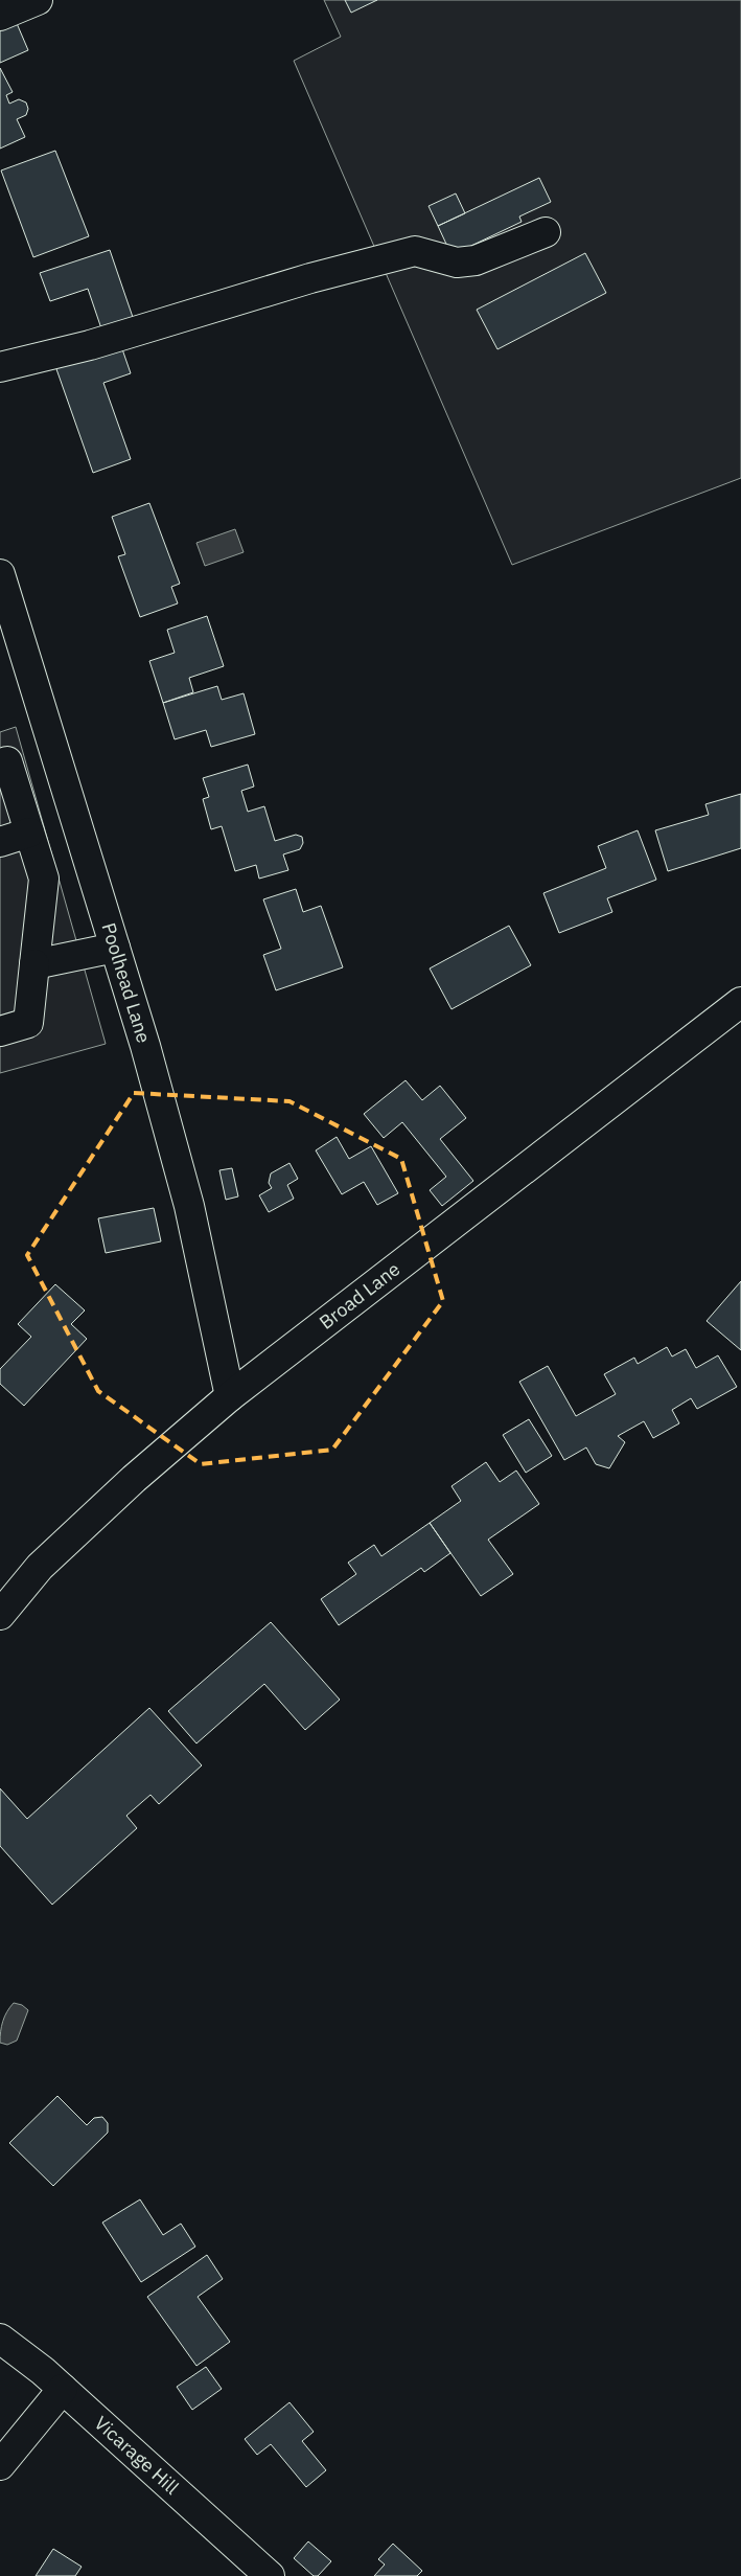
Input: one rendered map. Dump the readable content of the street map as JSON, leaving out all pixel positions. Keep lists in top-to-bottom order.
{
  "streets": {
    "street": ["Poolhead Lane", "Broad Lane", "Vicarage Hill"]
  },
  "crossings": [
    ["Poolhead Lane", "Broad Lane"]
  ]
}
